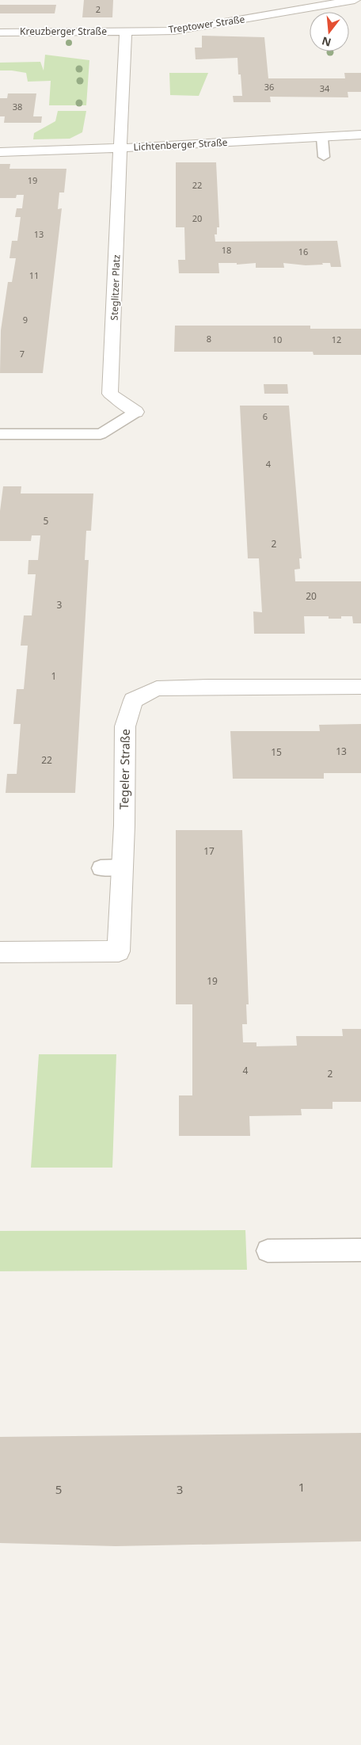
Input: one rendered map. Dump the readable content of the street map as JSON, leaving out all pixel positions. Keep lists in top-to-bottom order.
{
  "streets": {
    "street": [
      "Treptower Straße",
      "Kreuzberger Straße",
      "Lichtenberger Straße",
      "Steglitzer Platz",
      "Tegeler Straße"
    ]
  },
  "crossings": [
    ["Treptower Straße", "Kreuzberger Straße"],
    ["Lichtenberger Straße", "Steglitzer Platz"]
  ],
  "house_numbers": [
    "2",
    "36",
    "34",
    "38",
    "19",
    "22",
    "20",
    "13",
    "18",
    "16",
    "11",
    "9",
    "8",
    "10",
    "12",
    "7",
    "6",
    "4",
    "5",
    "2",
    "20",
    "3",
    "1",
    "13",
    "15",
    "22",
    "17",
    "19",
    "4",
    "2",
    "1",
    "5",
    "3"
  ],
  "north": "bottom"
}
